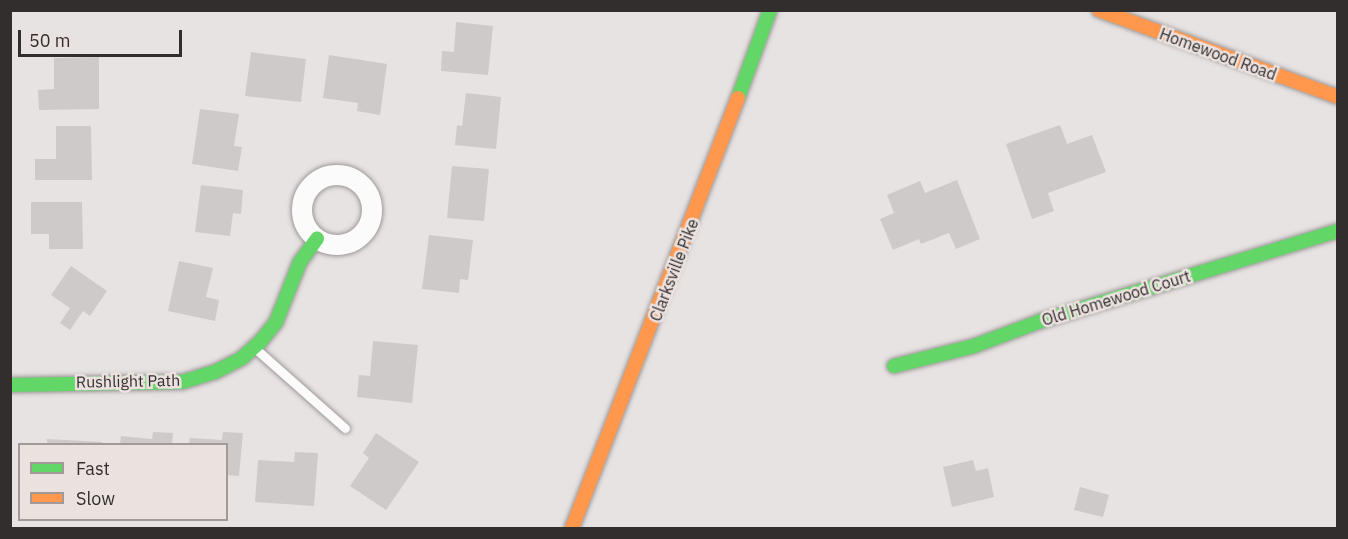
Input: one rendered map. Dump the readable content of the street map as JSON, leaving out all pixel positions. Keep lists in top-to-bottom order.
{
  "streets": {
    "street": [
      "Homewood Road",
      "Clarksville Pike",
      "Old Homewood Court",
      "Rushlight Path"
    ]
  },
  "legend": ["Fast", "Slow"],
  "scale_bar": "50 m"
}
